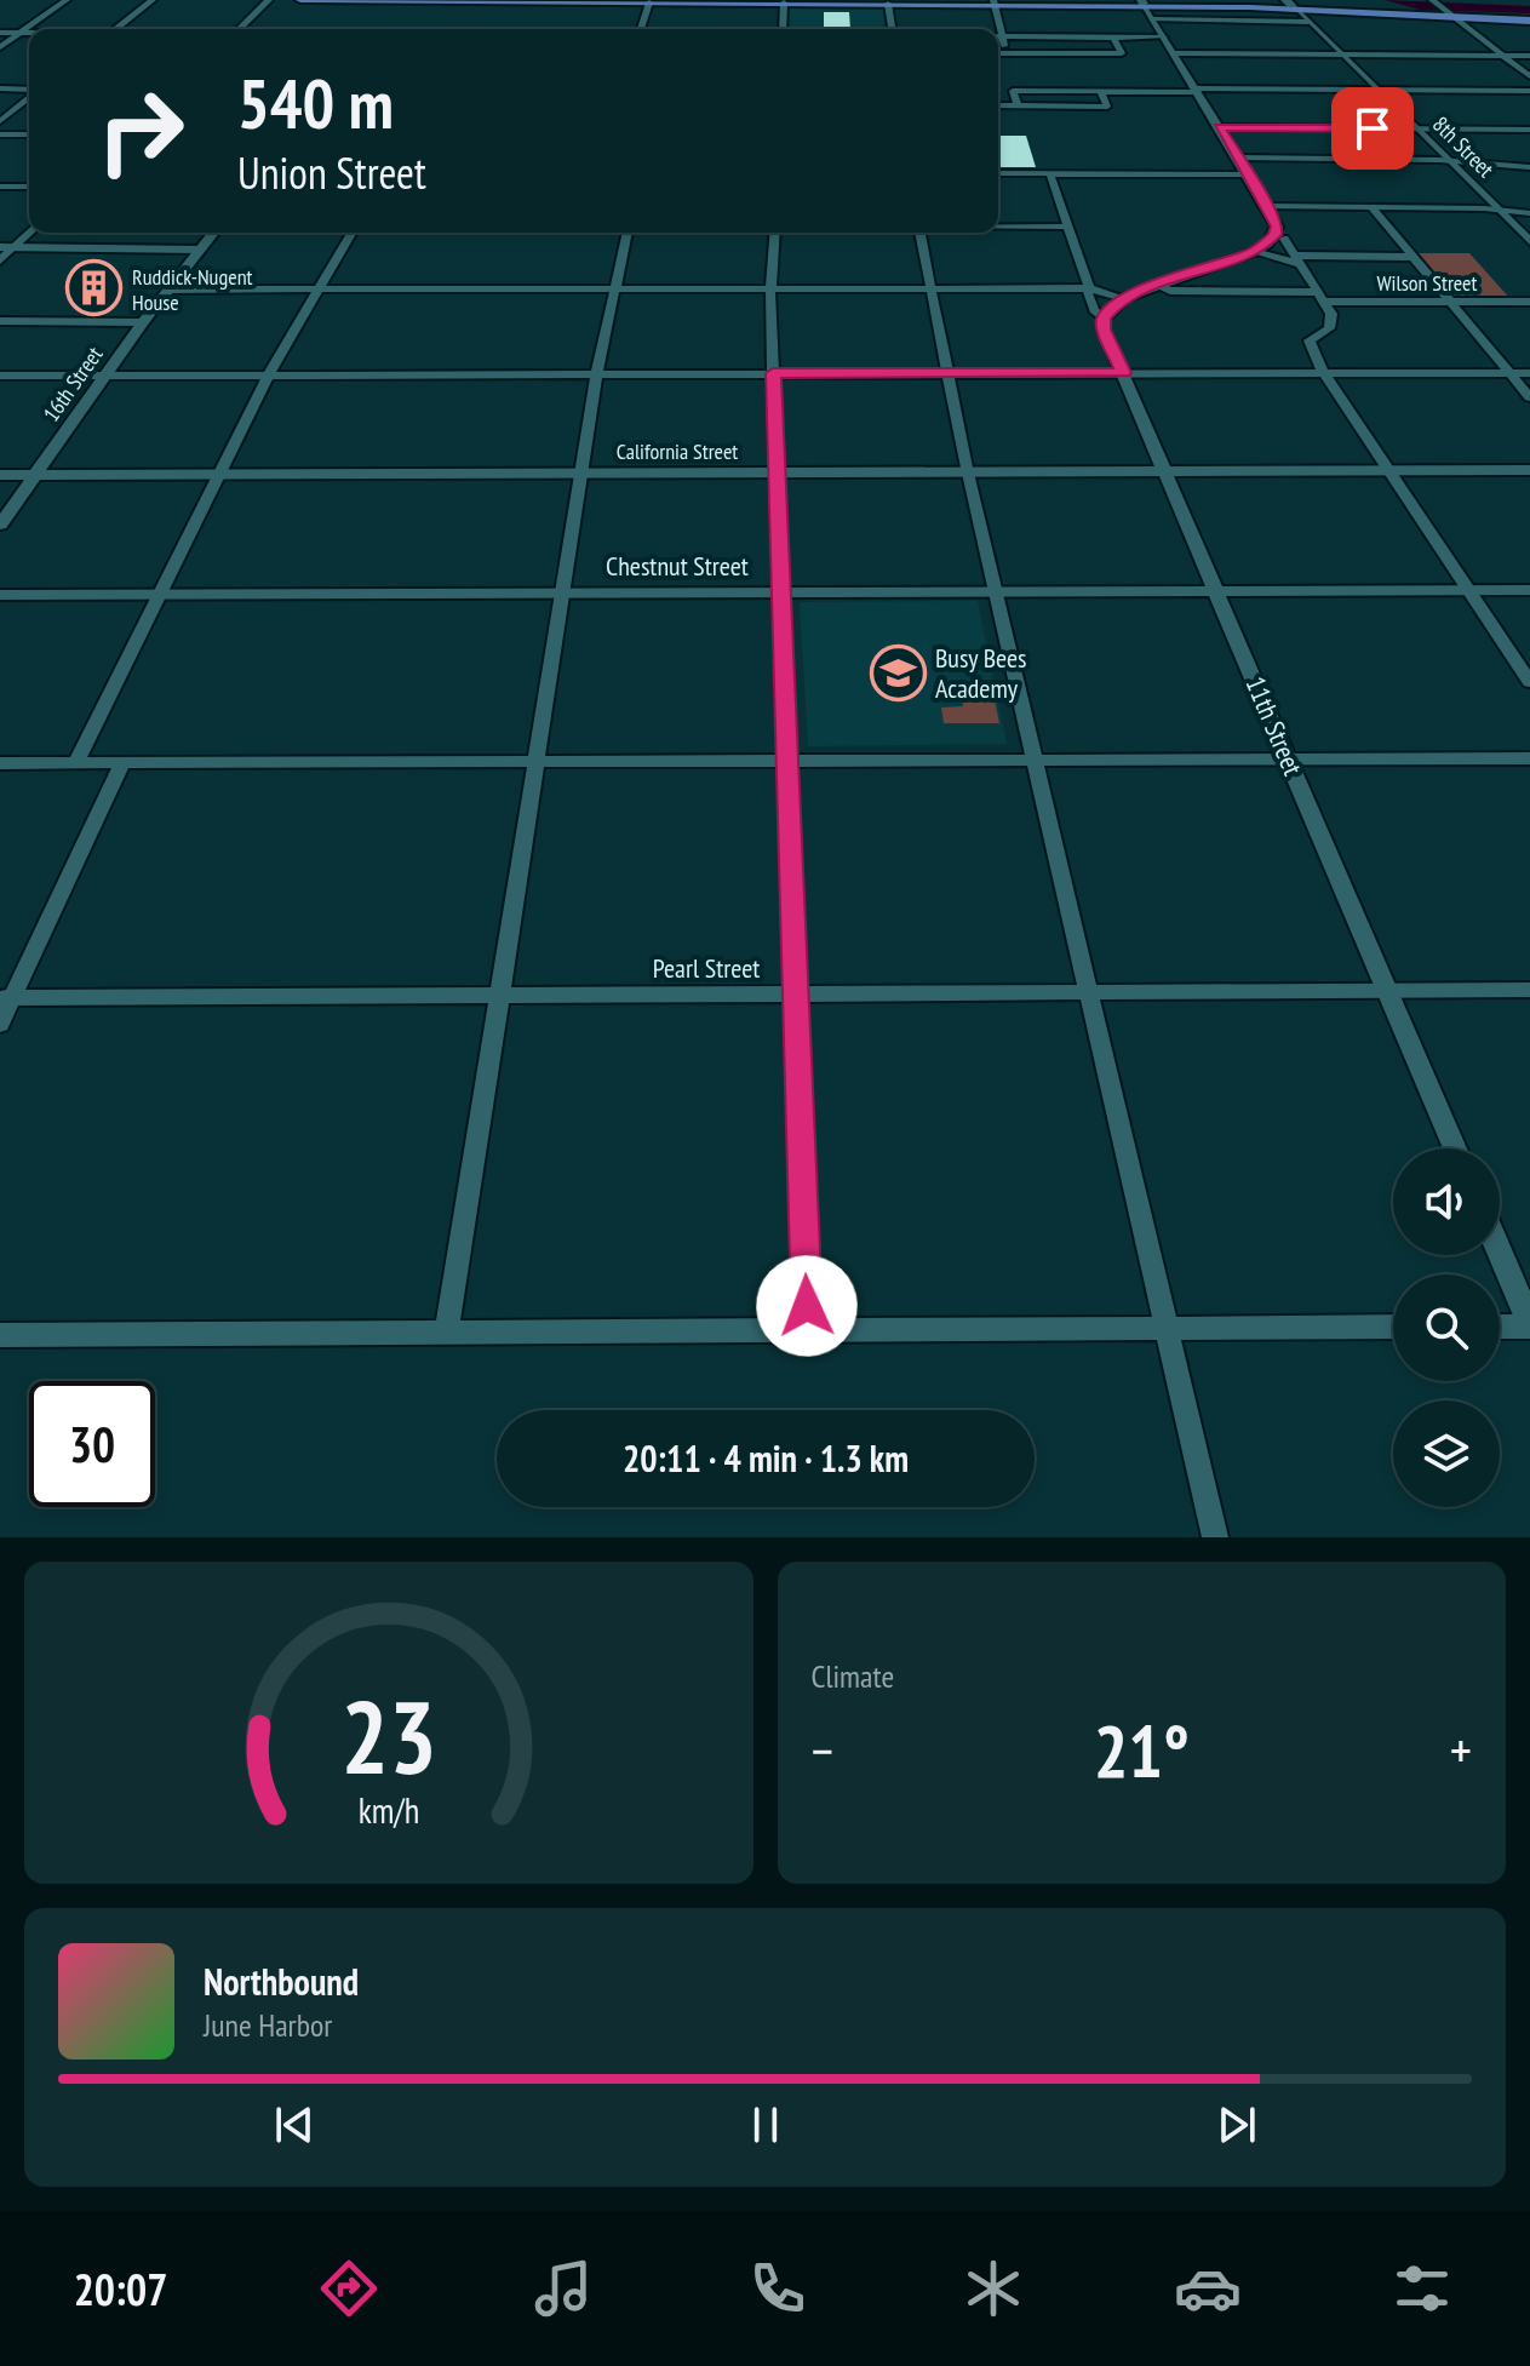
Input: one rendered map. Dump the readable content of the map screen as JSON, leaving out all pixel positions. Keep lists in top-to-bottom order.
{
  "streets": {
    "street": [
      "8th Street",
      "Wilson Street",
      "16th Street",
      "California Street",
      "Chestnut Street",
      "11th Street",
      "Pearl Street"
    ]
  },
  "crossings": [
    ["16th Street", "California Street"],
    ["California Street", "11th Street"],
    ["Chestnut Street", "11th Street"],
    ["11th Street", "Pearl Street"]
  ],
  "places": {
    "building": ["Ruddick-Nugent House"],
    "school or university": ["Busy Bees Academy"]
  },
  "page": {
    "turn": ["540 m", "Union Street"],
    "limit": "30",
    "trip": "20:11 · 4 min · 1.3 km",
    "tile": "Climate",
    "heat": ["−", "21°", "+"],
    "song": ["Northbound", "June Harbor"],
    "tabs": "20:07",
    "gauge": ["23", "km/h"]
  }
}
